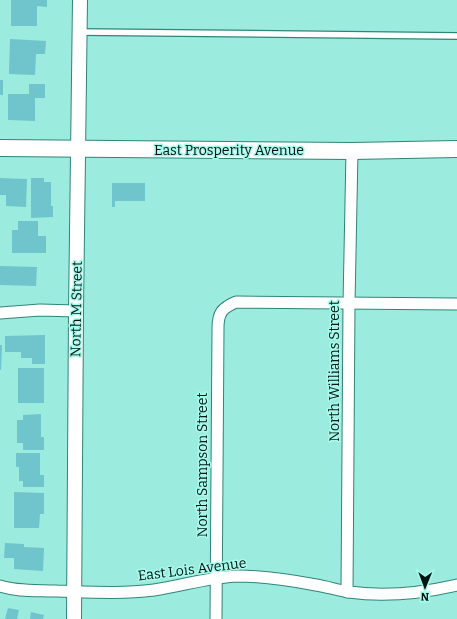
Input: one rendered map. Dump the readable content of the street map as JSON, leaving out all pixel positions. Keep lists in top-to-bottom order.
{
  "streets": {
    "main road": ["East Prosperity Avenue"],
    "street": [
      "North M Street",
      "North Williams Street",
      "North Sampson Street",
      "East Lois Avenue"
    ]
  },
  "crossings": [
    ["East Prosperity Avenue", "North M Street"],
    ["East Prosperity Avenue", "North Williams Street"],
    ["North M Street", "East Lois Avenue"],
    ["North Williams Street", "North Sampson Street"],
    ["North Williams Street", "East Lois Avenue"],
    ["North Sampson Street", "East Lois Avenue"]
  ],
  "north": "bottom"
}
